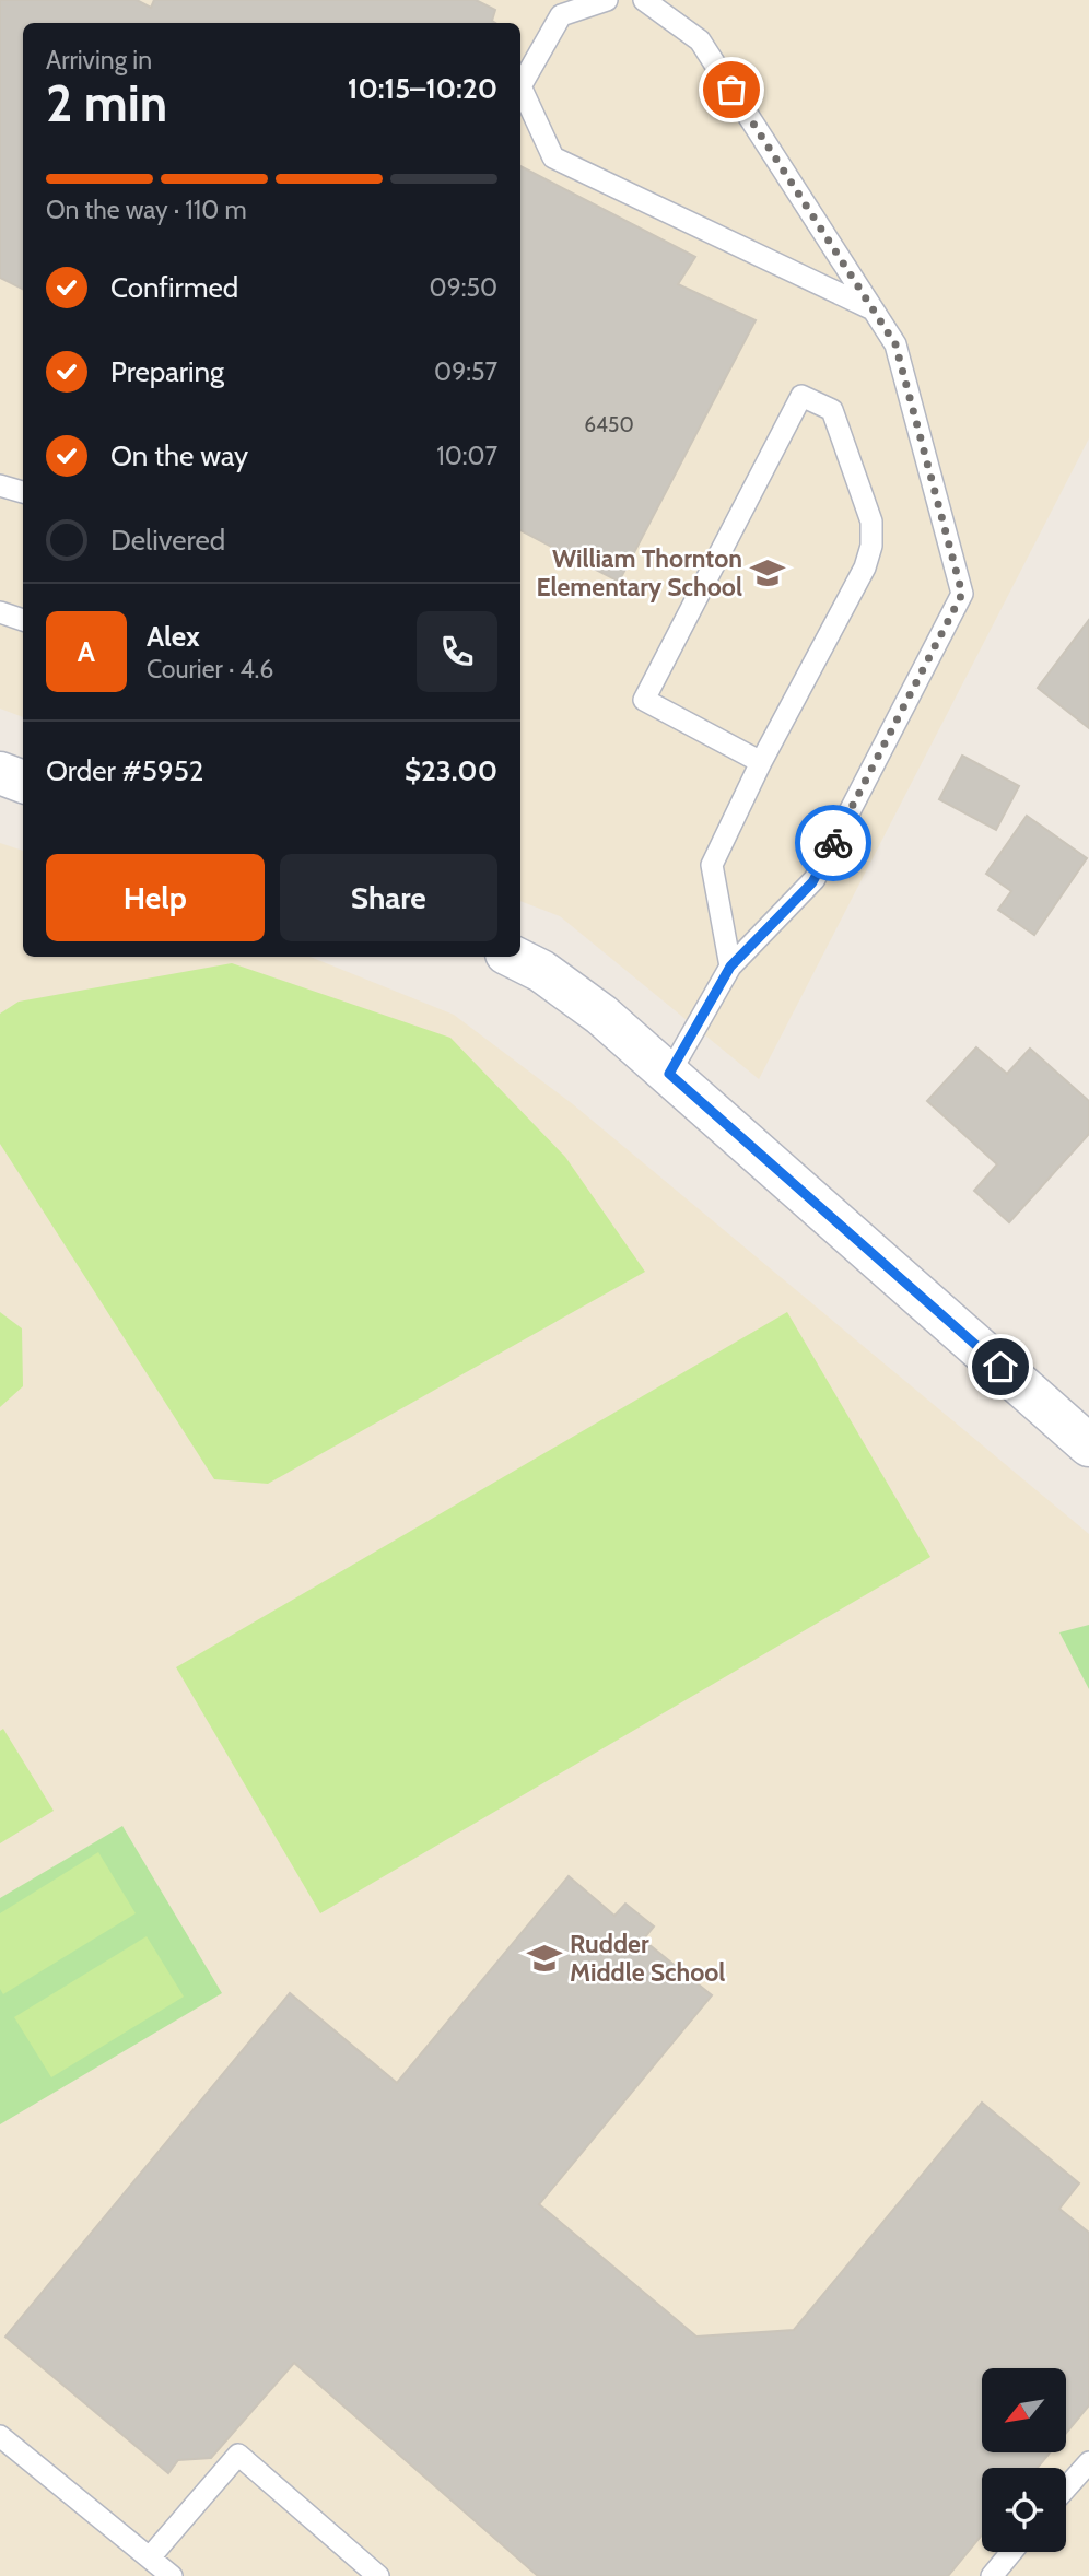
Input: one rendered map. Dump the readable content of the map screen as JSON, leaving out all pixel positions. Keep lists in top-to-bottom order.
{
  "places": {
    "school or university": ["William Thornton Elementary School", "Rudder Middle School"]
  },
  "house_numbers": ["6450"],
  "north": "bottom left",
  "page": {
    "heading": ["2 min", "Arriving in", "10:15–10:20"],
    "panel": [
      "Alex",
      "Courier · 4.6",
      "Order #5952",
      "$23.00"
    ],
    "bar": "On the way · 110 m",
    "list": [
      ["Confirmed", "09:50"],
      ["Preparing", "09:57"],
      ["On the way", "10:07"],
      "Delivered"
    ],
    "round": "A",
    "buttons": ["Help", "Share"]
  }
}
